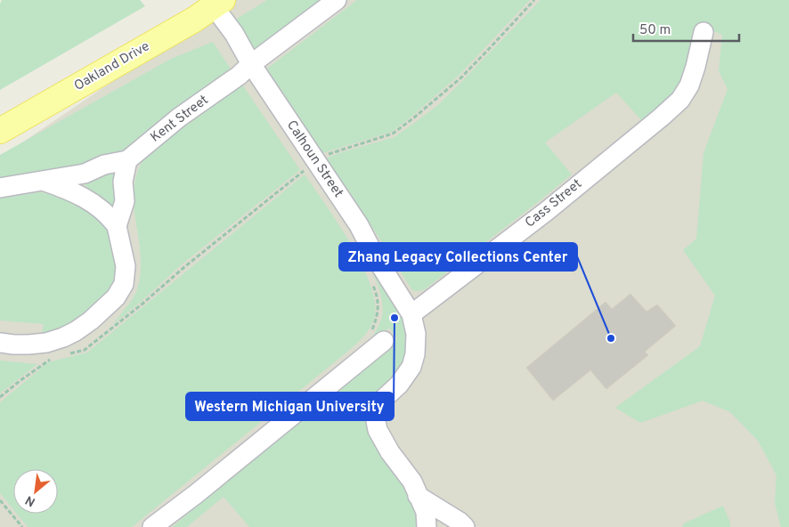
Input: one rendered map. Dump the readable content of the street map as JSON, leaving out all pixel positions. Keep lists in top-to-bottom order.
{
  "streets": {
    "main road": ["Oakland Drive"],
    "street": ["Kent Street", "Calhoun Street", "Cass Street"]
  },
  "crossings": [
    ["Oakland Drive", "Calhoun Street"],
    ["Kent Street", "Calhoun Street"],
    ["Calhoun Street", "Cass Street"]
  ],
  "places": ["Western Michigan University", "Zhang Legacy Collections Center"],
  "scale_bar": "50 m",
  "north": "bottom left"
}
